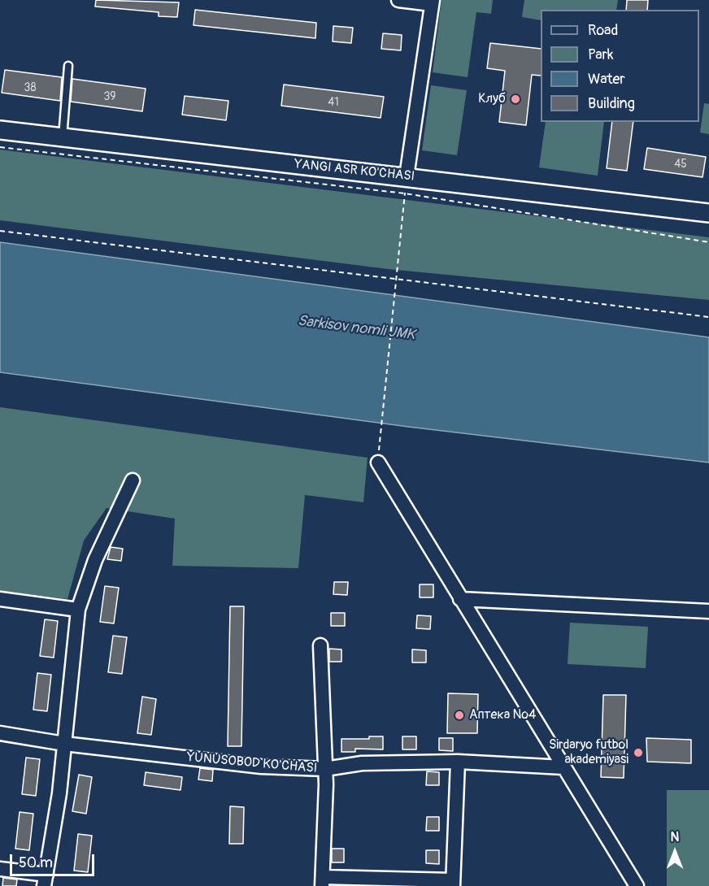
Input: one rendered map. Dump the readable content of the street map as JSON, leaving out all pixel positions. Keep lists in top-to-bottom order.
{
  "streets": {
    "street": ["YANGI ASR KO'CHASI", "YUNUSOBOD KO'CHASI"]
  },
  "water": ["Sarkisov nomli JMK"],
  "places": ["Клуб", "Аптека №4", "Sirdaryo futbol akademiyasi"],
  "house_numbers": [
    "38",
    "39",
    "41",
    "45"
  ],
  "legend": [
    "Road",
    "Park",
    "Water",
    "Building"
  ],
  "scale_bar": "50 m",
  "north": "top"
}
